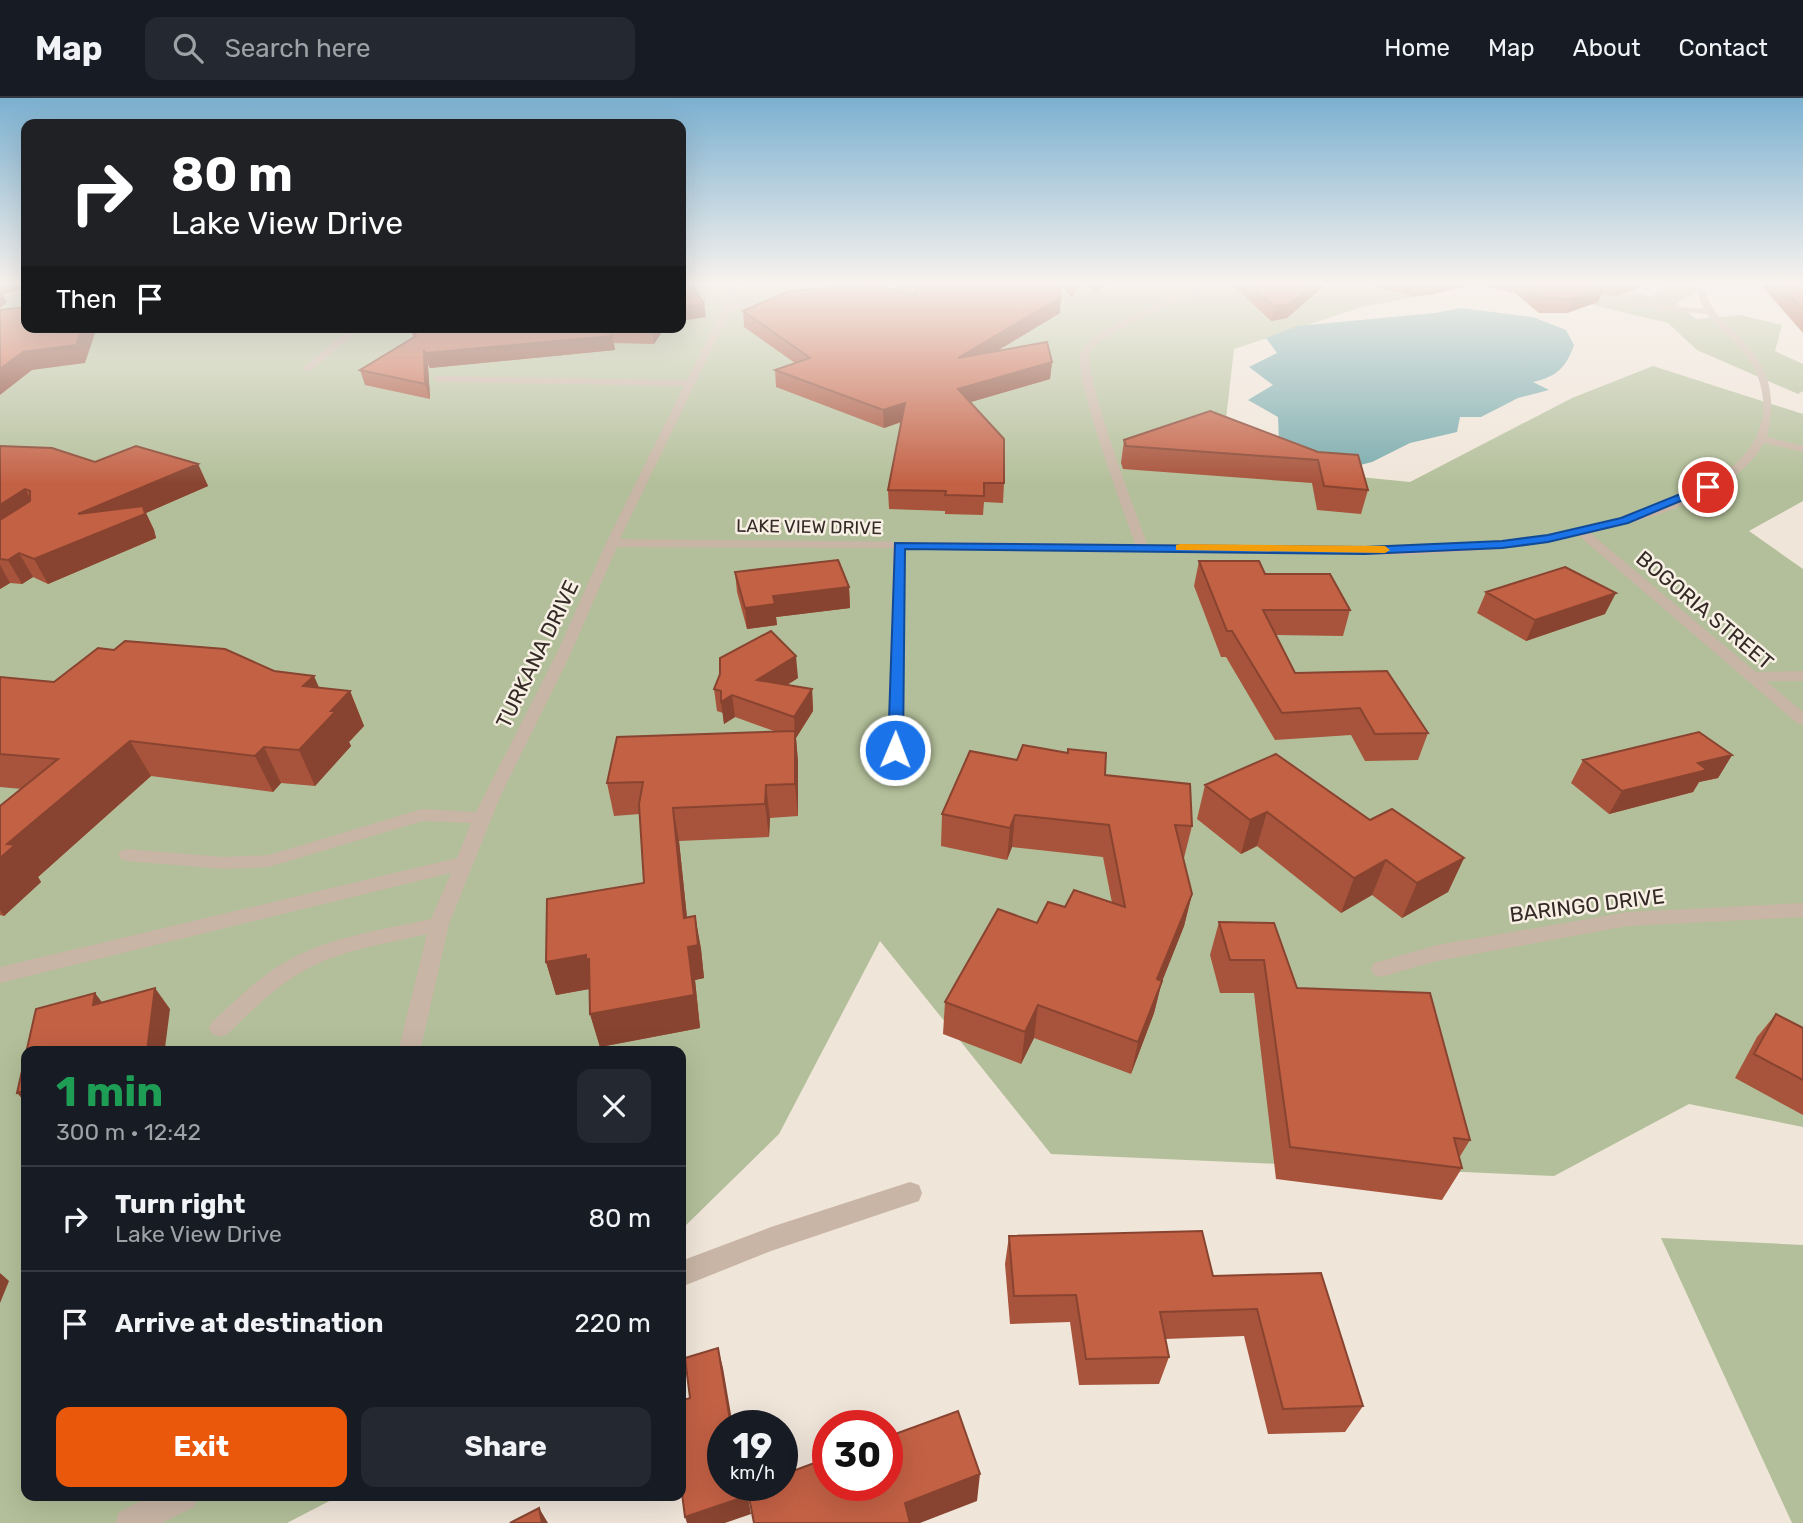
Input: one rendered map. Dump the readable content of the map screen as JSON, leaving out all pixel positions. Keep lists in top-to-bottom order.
{
  "streets": {
    "street": [
      "LAKE VIEW DRIVE",
      "BOGORIA STREET",
      "TURKANA DRIVE",
      "BARINGO DRIVE"
    ]
  },
  "crossings": [
    ["LAKE VIEW DRIVE", "BOGORIA STREET"],
    ["LAKE VIEW DRIVE", "TURKANA DRIVE"]
  ],
  "page": {
    "header": "Map",
    "search": "Search here",
    "nav": [
      "Home",
      "Map",
      "About",
      "Contact"
    ],
    "turn": ["80 m", "Lake View Drive"],
    "then": "Then",
    "heading": ["1 min", "300 m · 12:42"],
    "list": [
      {
        "name": "Turn right",
        "note": "Lake View Drive",
        "value": "80 m"
      },
      {
        "name": "Arrive at destination",
        "value": "220 m"
      }
    ],
    "buttons": ["Exit", "Share"],
    "speed": "19 km/h",
    "limit": "30"
  }
}
